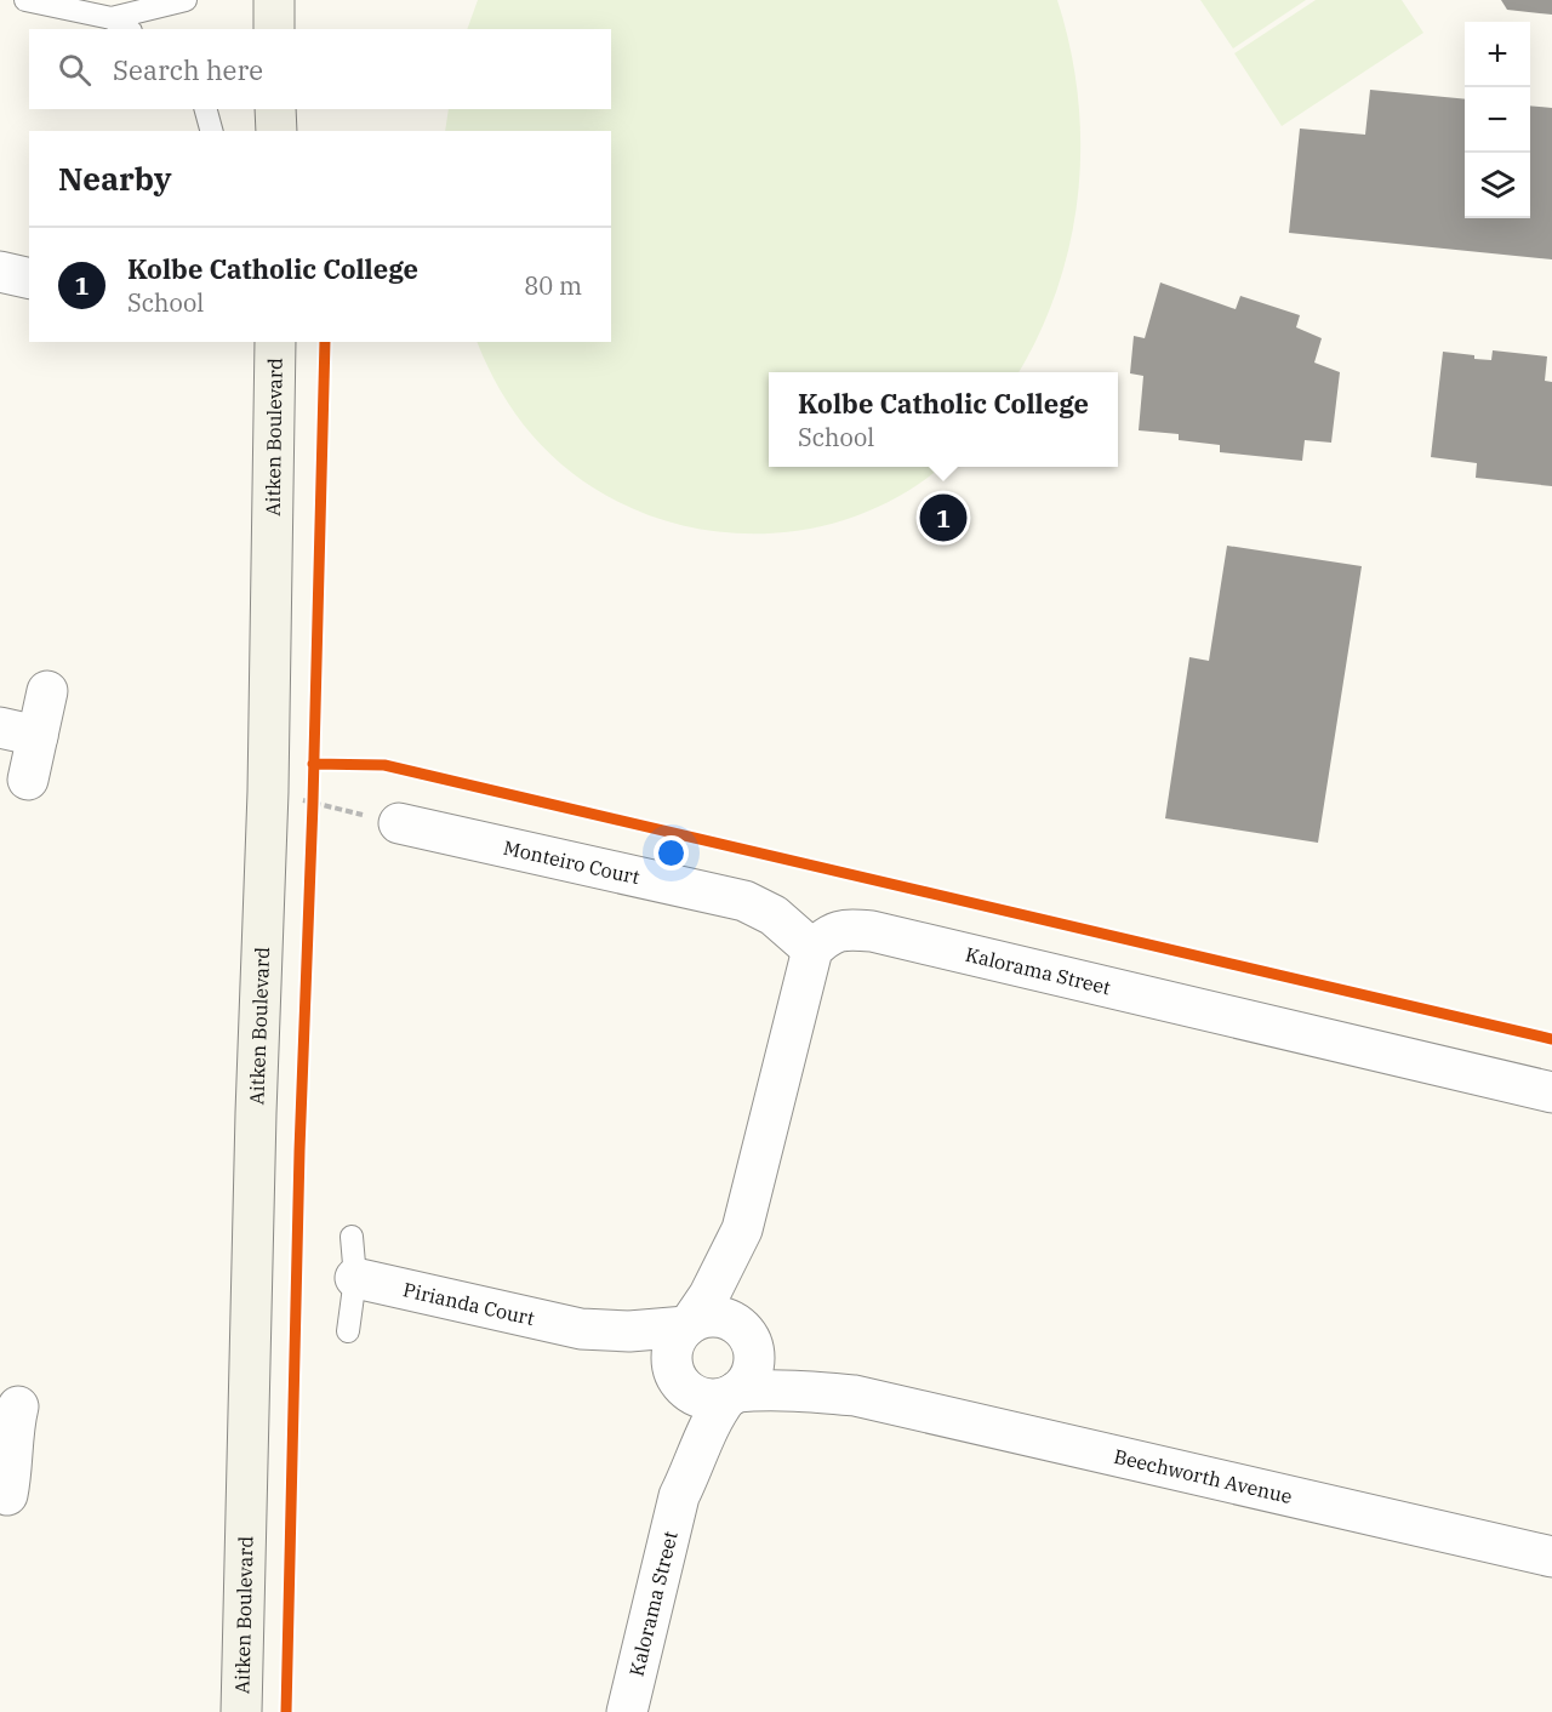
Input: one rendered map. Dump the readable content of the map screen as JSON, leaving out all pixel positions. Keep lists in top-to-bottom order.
{
  "streets": {
    "main road": ["Aitken Boulevard"],
    "street": [
      "Monteiro Court",
      "Kalorama Street",
      "Pirianda Court",
      "Beechworth Avenue"
    ]
  },
  "crossings": [
    ["Monteiro Court", "Kalorama Street"],
    ["Kalorama Street", "Pirianda Court"],
    ["Kalorama Street", "Beechworth Avenue"],
    ["Pirianda Court", "Beechworth Avenue"]
  ],
  "page": {
    "map_buttons": ["+", "−"],
    "search": "Search here",
    "heading": "Nearby",
    "list": [
      {
        "mark": "1",
        "name": "Kolbe Catholic College",
        "note": "School",
        "value": "80 m"
      }
    ],
    "popup": ["Kolbe Catholic College", "School"],
    "pins": "1"
  }
}
